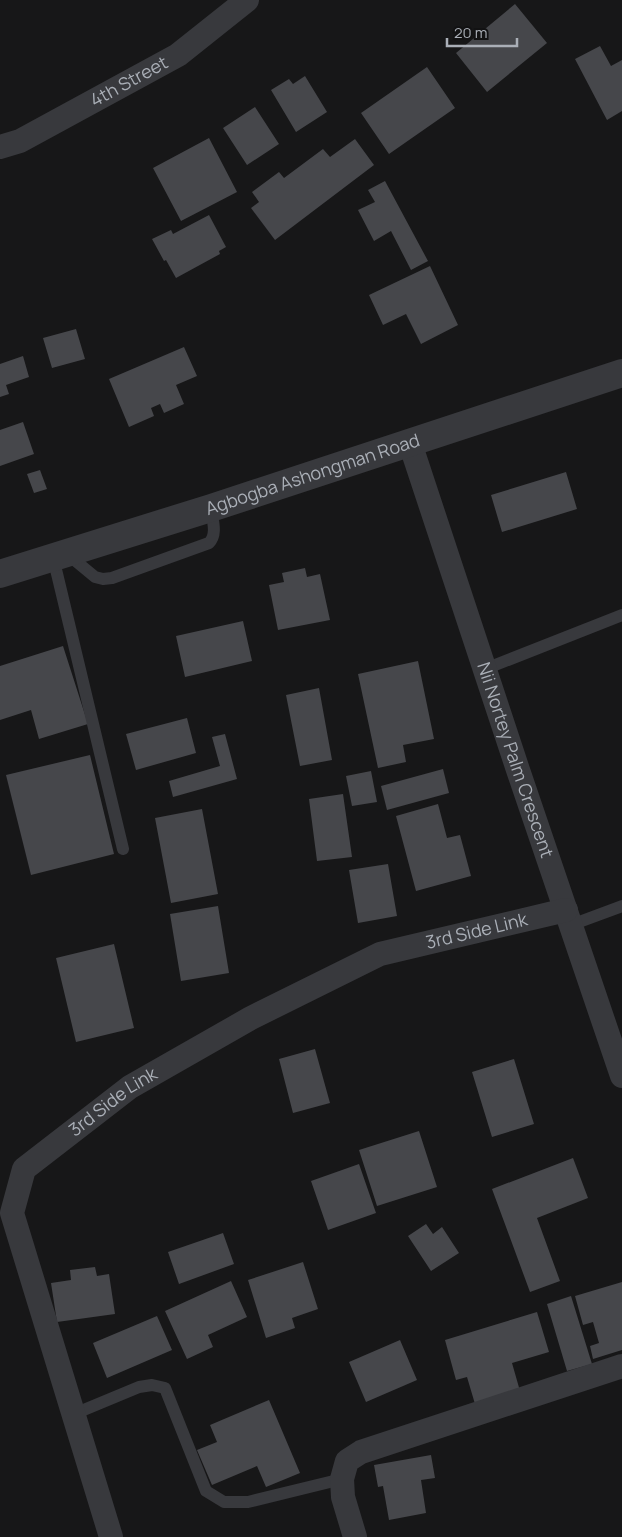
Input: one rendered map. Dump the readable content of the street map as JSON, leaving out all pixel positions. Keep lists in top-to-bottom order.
{
  "streets": {
    "street": [
      "4th Street",
      "Agbogba Ashongman Road",
      "Nii Nortey Palm Crescent",
      "3rd Side Link"
    ]
  },
  "crossings": [
    ["Agbogba Ashongman Road", "Nii Nortey Palm Crescent"],
    ["Nii Nortey Palm Crescent", "3rd Side Link"]
  ],
  "scale_bar": "20 m"
}
